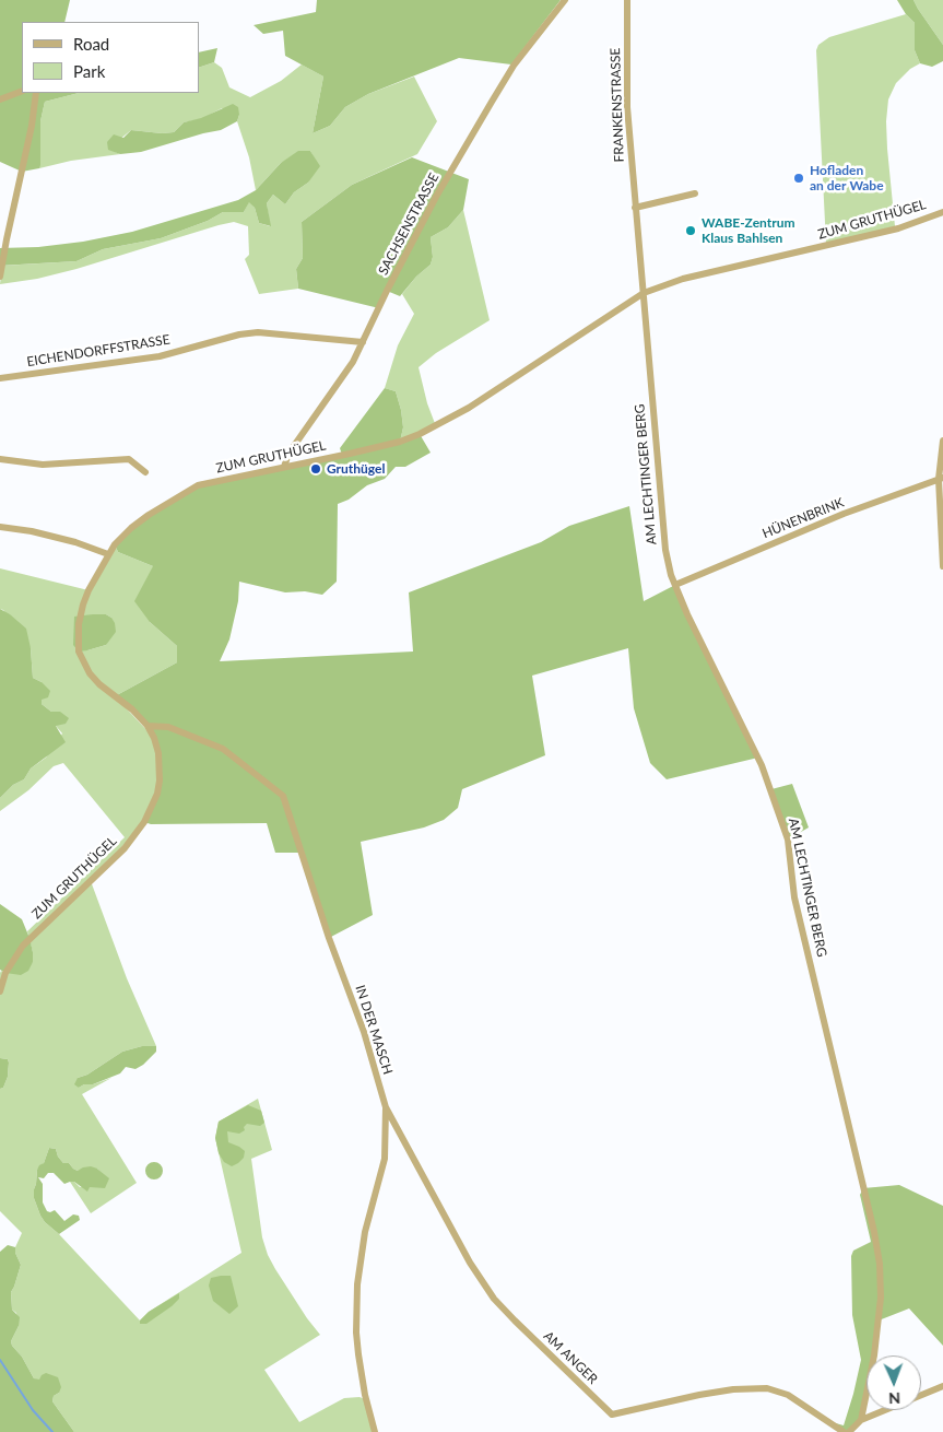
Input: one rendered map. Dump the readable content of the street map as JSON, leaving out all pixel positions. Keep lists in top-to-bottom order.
{
  "streets": {
    "street": [
      "FRANKENSTRASSE",
      "ZUM GRUTHÜGEL",
      "SACHSENSTRASSE",
      "EICHENDORFFSTRASSE",
      "AM LECHTINGER BERG",
      "HÜNENBRINK",
      "IN DER MASCH",
      "AM ANGER"
    ]
  },
  "crossings": [
    ["FRANKENSTRASSE", "ZUM GRUTHÜGEL"],
    ["FRANKENSTRASSE", "AM LECHTINGER BERG"],
    ["ZUM GRUTHÜGEL", "SACHSENSTRASSE"],
    ["ZUM GRUTHÜGEL", "AM LECHTINGER BERG"],
    ["ZUM GRUTHÜGEL", "IN DER MASCH"],
    ["SACHSENSTRASSE", "EICHENDORFFSTRASSE"],
    ["AM LECHTINGER BERG", "HÜNENBRINK"],
    ["IN DER MASCH", "AM ANGER"]
  ],
  "places": ["Hofladen an der Wabe", "WABE-Zentrum Klaus Bahlsen", "Gruthügel"],
  "legend": ["Road", "Park"],
  "north": "bottom"
}
